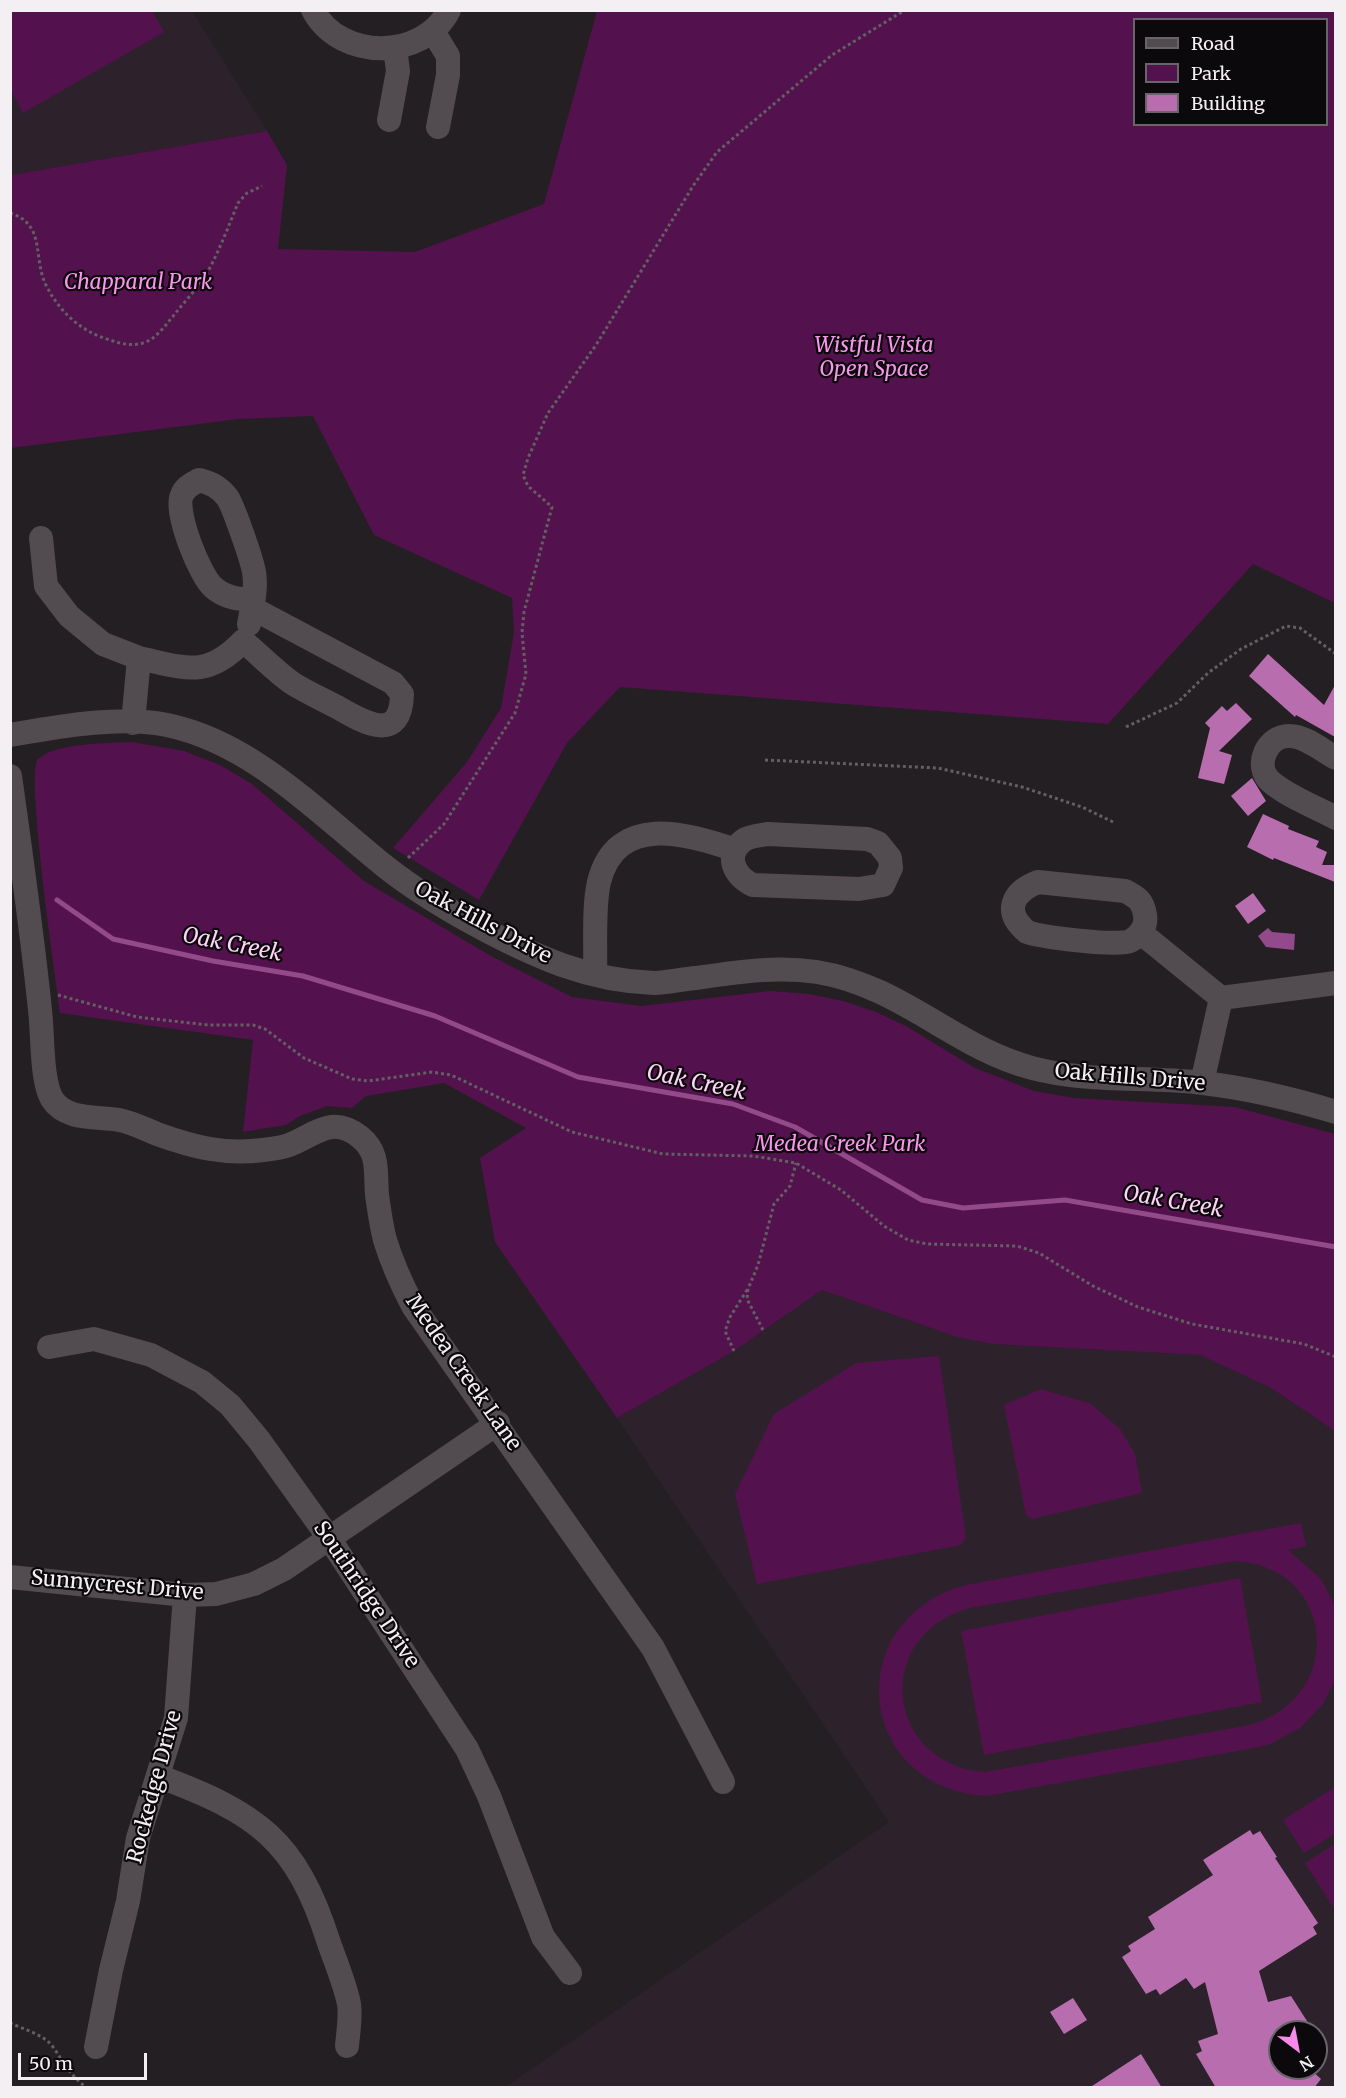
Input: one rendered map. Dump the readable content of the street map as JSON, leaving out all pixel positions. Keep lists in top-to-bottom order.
{
  "streets": {
    "street": [
      "Oak Hills Drive",
      "Medea Creek Lane",
      "Sunnycrest Drive",
      "Southridge Drive",
      "Rockedge Drive"
    ]
  },
  "crossings": [
    ["Medea Creek Lane", "Sunnycrest Drive"],
    ["Sunnycrest Drive", "Southridge Drive"],
    ["Sunnycrest Drive", "Rockedge Drive"]
  ],
  "water": ["Oak Creek"],
  "parks": ["Chapparal Park", "Wistful Vista Open Space", "Medea Creek Park"],
  "legend": ["Road", "Park", "Building"],
  "scale_bar": "50 m",
  "north": "bottom right"
}
